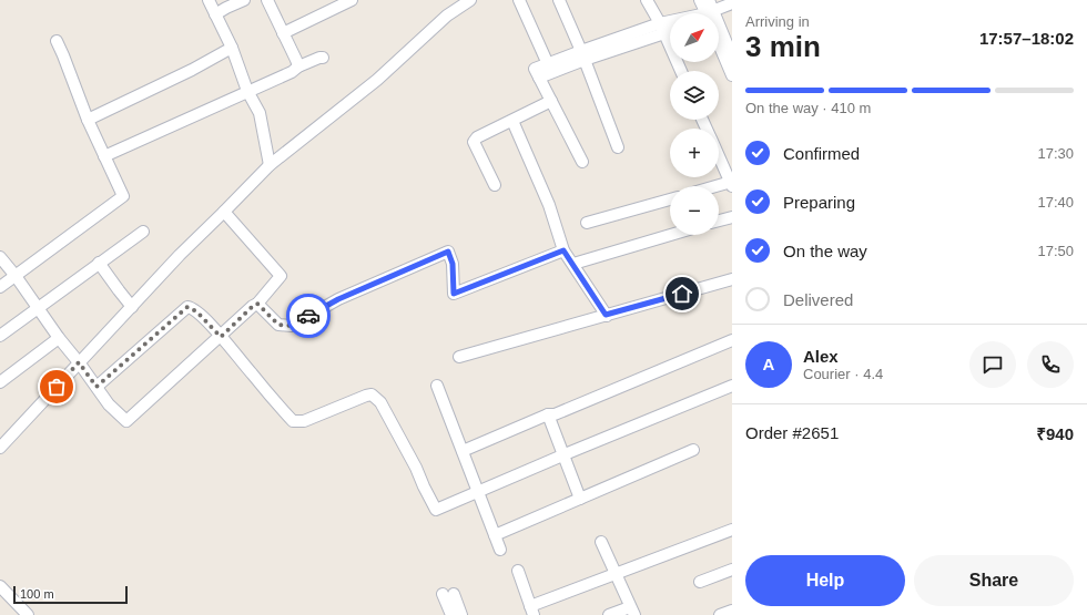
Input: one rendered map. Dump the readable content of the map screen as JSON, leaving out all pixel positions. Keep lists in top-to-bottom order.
{
  "scale_bar": "100 m",
  "north": "top right",
  "page": {
    "heading": ["3 min", "Arriving in", "17:57–18:02"],
    "panel": [
      "Alex",
      "Courier · 4.4",
      "Order #2651",
      "₹940"
    ],
    "map_buttons": ["+", "−"],
    "bar": "On the way · 410 m",
    "list": [
      ["Confirmed", "17:30"],
      ["Preparing", "17:40"],
      ["On the way", "17:50"],
      "Delivered"
    ],
    "round": "A",
    "buttons": ["Help", "Share"],
    "scale": "100 m"
  }
}
